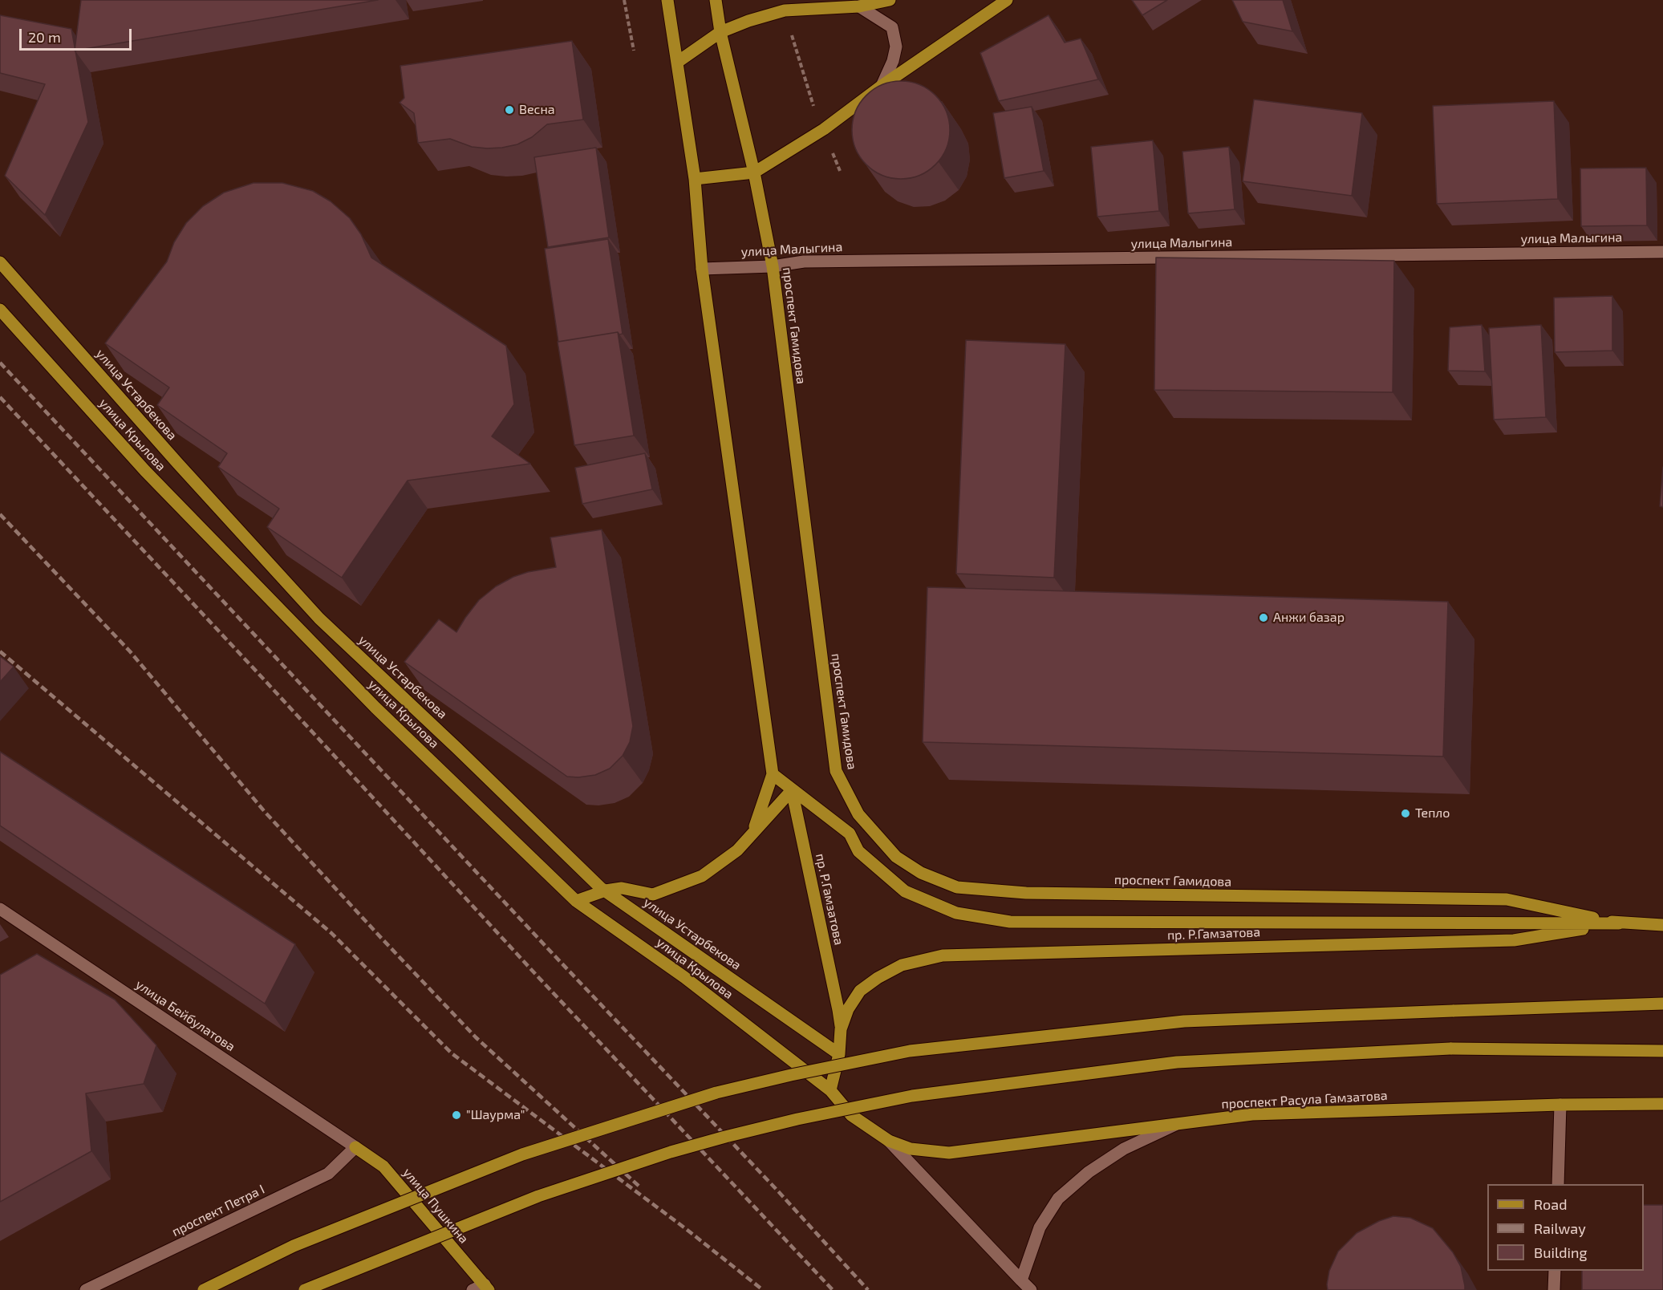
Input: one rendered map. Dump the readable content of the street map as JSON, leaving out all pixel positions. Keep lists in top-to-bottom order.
{
  "streets": {
    "main road": [
      "проспект Гамидова",
      "улица Устарбекова",
      "улица Крылова",
      "пр. Р.Гамзатова",
      "проспект Расула Гамзатова",
      "улица Пушкина"
    ],
    "street": ["улица Малыгина", "улица Бейбулатова", "проспект Петра I"]
  },
  "crossings": [
    ["улица Малыгина", "проспект Гамидова"],
    ["проспект Гамидова", "пр. Р.Гамзатова"],
    ["улица Устарбекова", "пр. Р.Гамзатова"],
    ["улица Крылова", "пр. Р.Гамзатова"],
    ["улица Бейбулатова", "улица Пушкина"],
    ["улица Бейбулатова", "проспект Петра I"],
    ["улица Пушкина", "проспект Петра I"]
  ],
  "places": [
    "Весна",
    "Анжи базар",
    "Тепло",
    "\"Шаурма\""
  ],
  "legend": ["Road", "Railway", "Building"],
  "scale_bar": "20 m"
}
